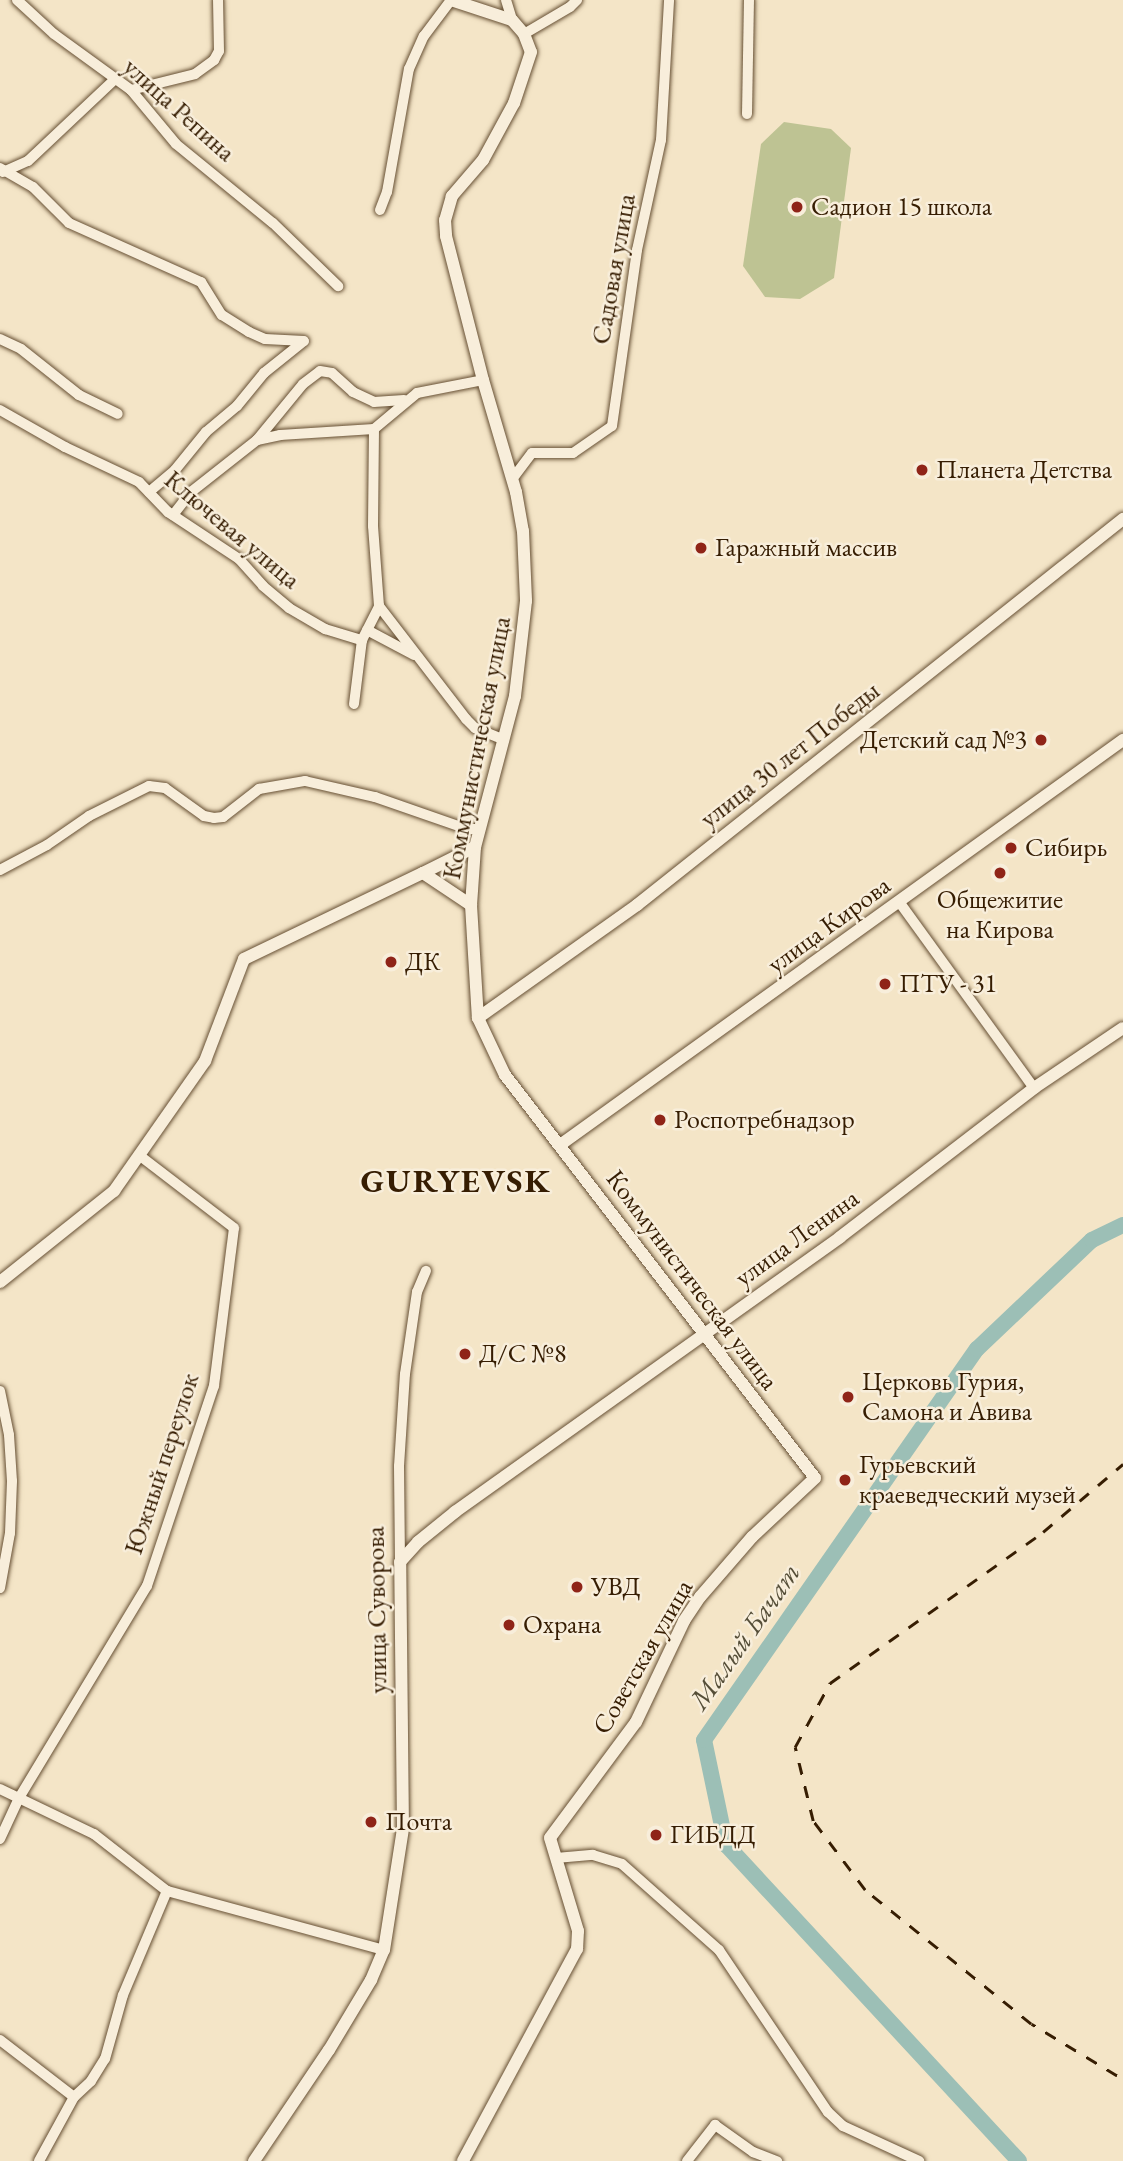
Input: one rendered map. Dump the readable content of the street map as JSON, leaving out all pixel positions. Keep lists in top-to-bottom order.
{
  "streets": {
    "street": [
      "улица Репина",
      "Садовая улица",
      "Ключевая улица",
      "Коммунистическая улица",
      "улица 30 лет Победы",
      "улица Кирова",
      "улица Ленина",
      "Южный переулок",
      "улица Суворова",
      "Советская улица"
    ]
  },
  "crossings": [
    ["Садовая улица", "Коммунистическая улица"],
    ["Коммунистическая улица", "улица 30 лет Победы"],
    ["Коммунистическая улица", "улица Кирова"],
    ["Коммунистическая улица", "улица Ленина"],
    ["Коммунистическая улица", "Советская улица"],
    ["улица Ленина", "улица Суворова"]
  ],
  "districts": ["GURYEVSK"],
  "water": ["Малый Бачат"],
  "places": [
    "Садион 15 школа",
    "Планета Детства",
    "Гаражный массив",
    "Детский сад №3",
    "Сибирь",
    "Общежитие на Кирова",
    "ДК",
    "ПТУ - 31",
    "Роспотребнадзор",
    "Д/С №8",
    "Церковь Гурия, Самона и Авива",
    "Гурьевский краеведческий музей",
    "УВД",
    "Охрана",
    "Почта",
    "ГИБДД"
  ]
}
